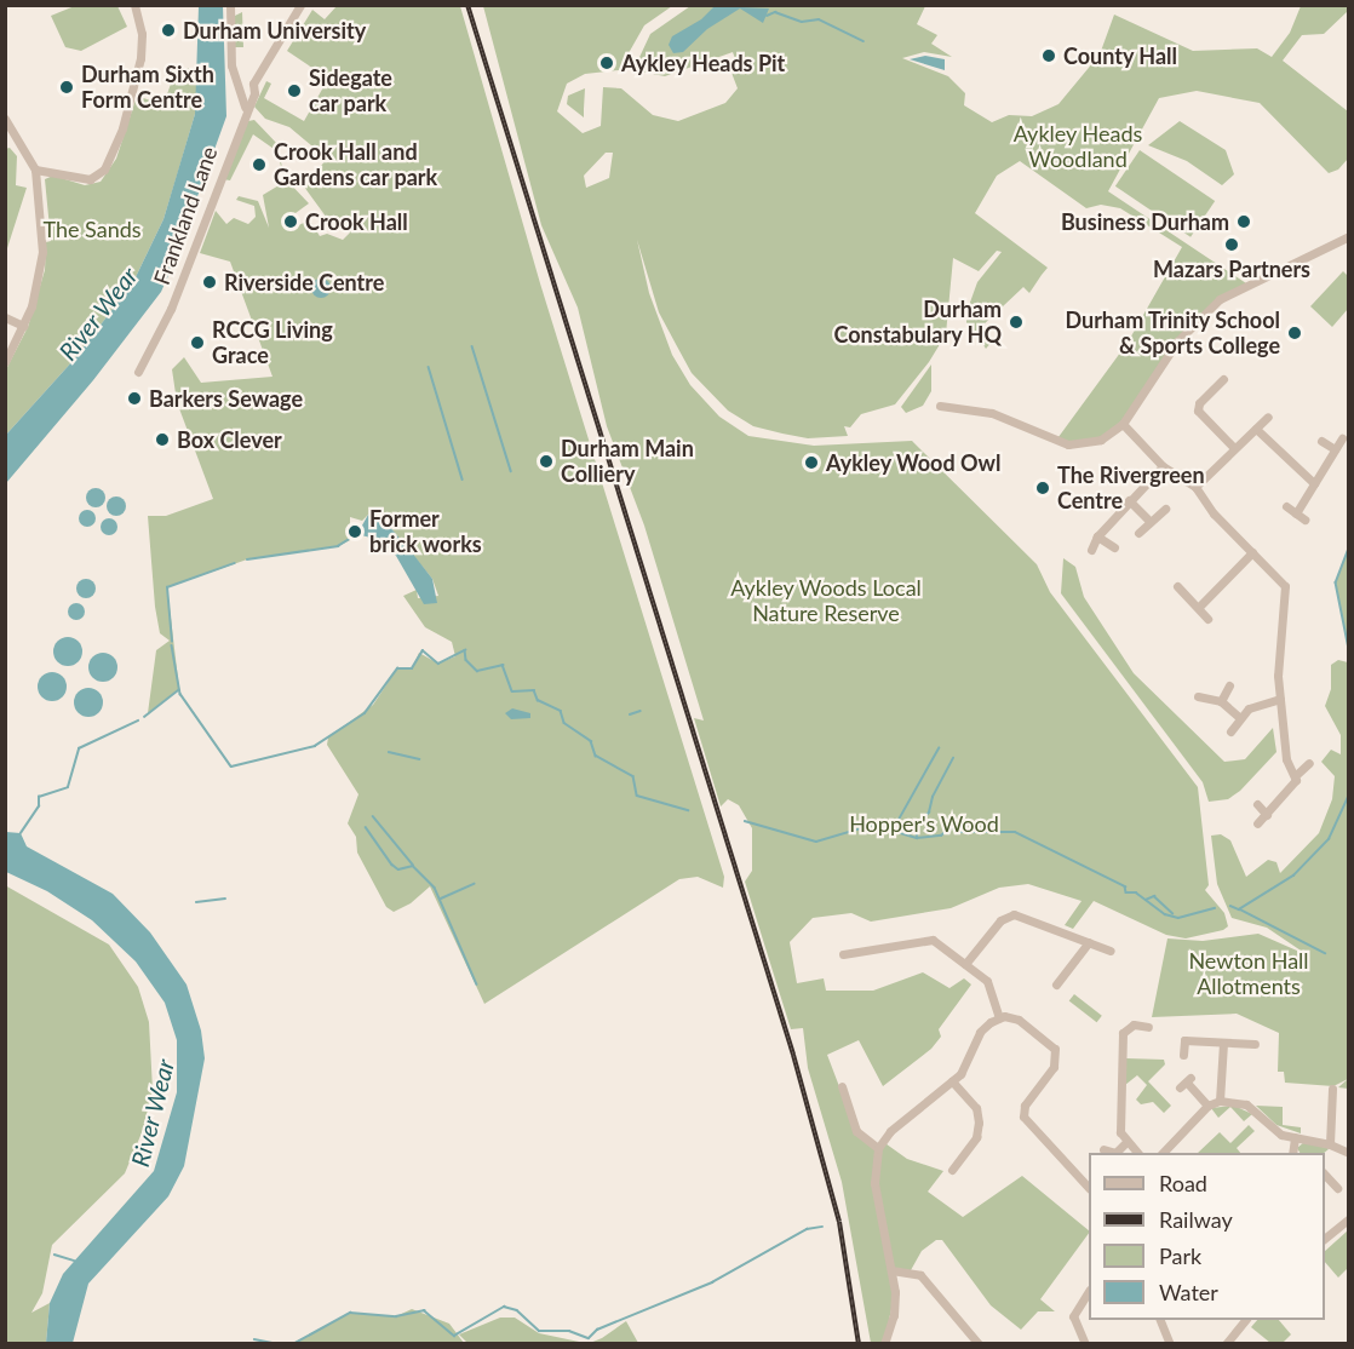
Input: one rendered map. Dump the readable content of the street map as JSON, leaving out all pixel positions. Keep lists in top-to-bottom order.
{
  "streets": {
    "street": ["Frankland Lane"]
  },
  "water": ["River Wear"],
  "parks": [
    "Aykley Heads Woodland",
    "The Sands",
    "Aykley Woods Local Nature Reserve",
    "Hopper's Wood",
    "Newton Hall Allotments"
  ],
  "places": [
    "Durham University",
    "County Hall",
    "Aykley Heads Pit",
    "Durham Sixth Form Centre",
    "Sidegate car park",
    "Crook Hall and Gardens car park",
    "Crook Hall",
    "Business Durham",
    "Mazars Partners",
    "Riverside Centre",
    "Durham Constabulary HQ",
    "Durham Trinity School & Sports College",
    "RCCG Living Grace",
    "Barkers Sewage",
    "Box Clever",
    "Durham Main Colliery",
    "Aykley Wood Owl",
    "The Rivergreen Centre",
    "Former brick works"
  ],
  "legend": [
    "Road",
    "Railway",
    "Park",
    "Water"
  ]
}
